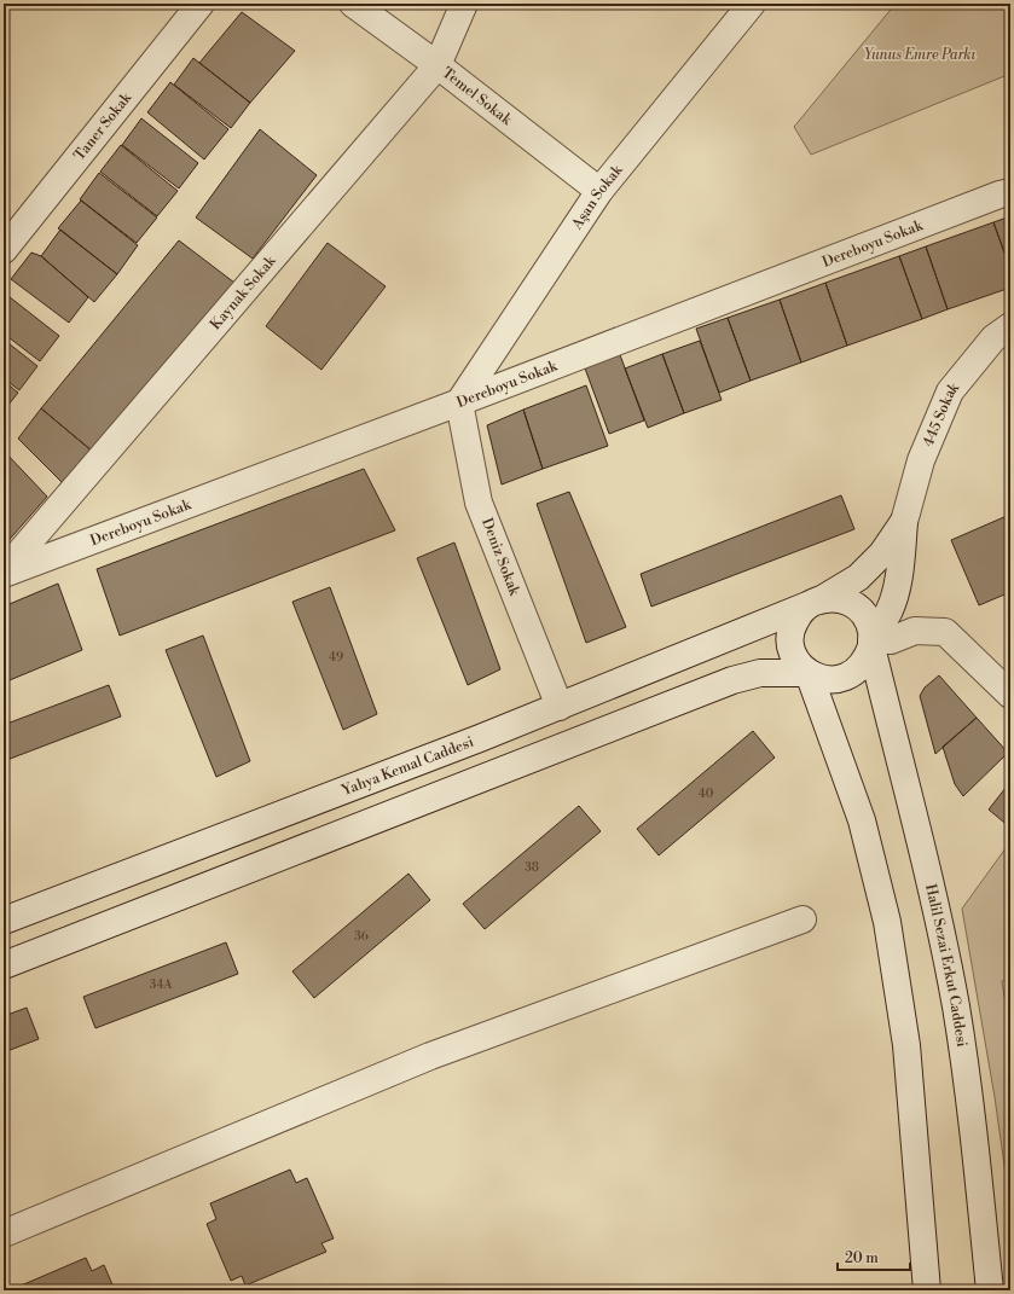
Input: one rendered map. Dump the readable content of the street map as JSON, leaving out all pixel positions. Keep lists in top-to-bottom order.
{
  "streets": {
    "street": [
      "Temel Sokak",
      "Taner Sokak",
      "Aşan Sokak",
      "Dereboyu Sokak",
      "Kaynak Sokak",
      "445 Sokak",
      "Deniz Sokak",
      "Yahya Kemal Caddesi",
      "Halil Sezai Erkut Caddesi"
    ]
  },
  "crossings": [
    ["Temel Sokak", "Aşan Sokak"],
    ["Temel Sokak", "Kaynak Sokak"],
    ["Aşan Sokak", "Dereboyu Sokak"],
    ["Aşan Sokak", "Deniz Sokak"],
    ["Dereboyu Sokak", "Kaynak Sokak"],
    ["Dereboyu Sokak", "Deniz Sokak"],
    ["445 Sokak", "Yahya Kemal Caddesi"],
    ["445 Sokak", "Halil Sezai Erkut Caddesi"],
    ["Deniz Sokak", "Yahya Kemal Caddesi"],
    ["Yahya Kemal Caddesi", "Halil Sezai Erkut Caddesi"]
  ],
  "parks": ["Yunus Emre Parkı"],
  "house_numbers": [
    "49",
    "40",
    "38",
    "36",
    "34A"
  ],
  "scale_bar": "20 m"
}
